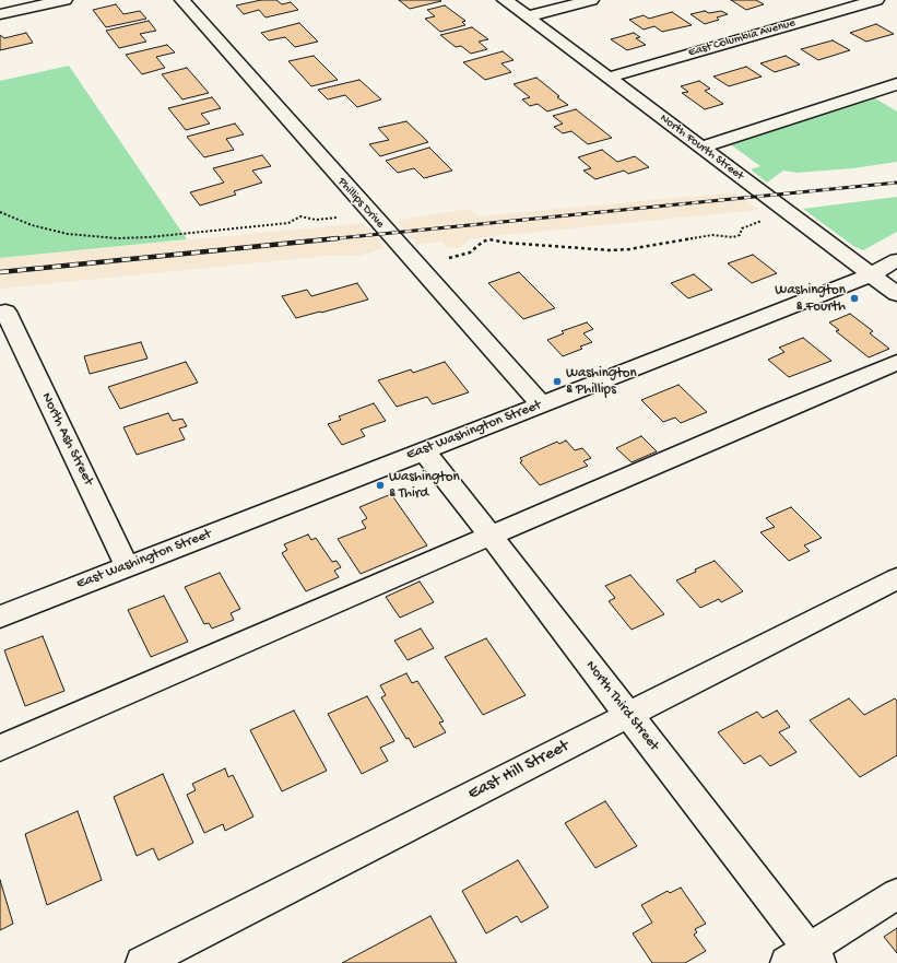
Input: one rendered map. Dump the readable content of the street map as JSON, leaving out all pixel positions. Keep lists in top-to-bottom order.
{
  "streets": {
    "street": [
      "East Columbia Avenue",
      "North Fourth Street",
      "Phillips Drive",
      "East Washington Street",
      "North Ash Street",
      "North Third Street",
      "East Hill Street"
    ]
  },
  "crossings": [
    ["East Columbia Avenue", "North Fourth Street"],
    ["North Fourth Street", "East Washington Street"],
    ["Phillips Drive", "East Washington Street"],
    ["East Washington Street", "North Ash Street"],
    ["East Washington Street", "North Third Street"],
    ["North Third Street", "East Hill Street"]
  ],
  "places": ["Washington & Fourth", "Washington & Phillips", "Washington & Third"]
}
